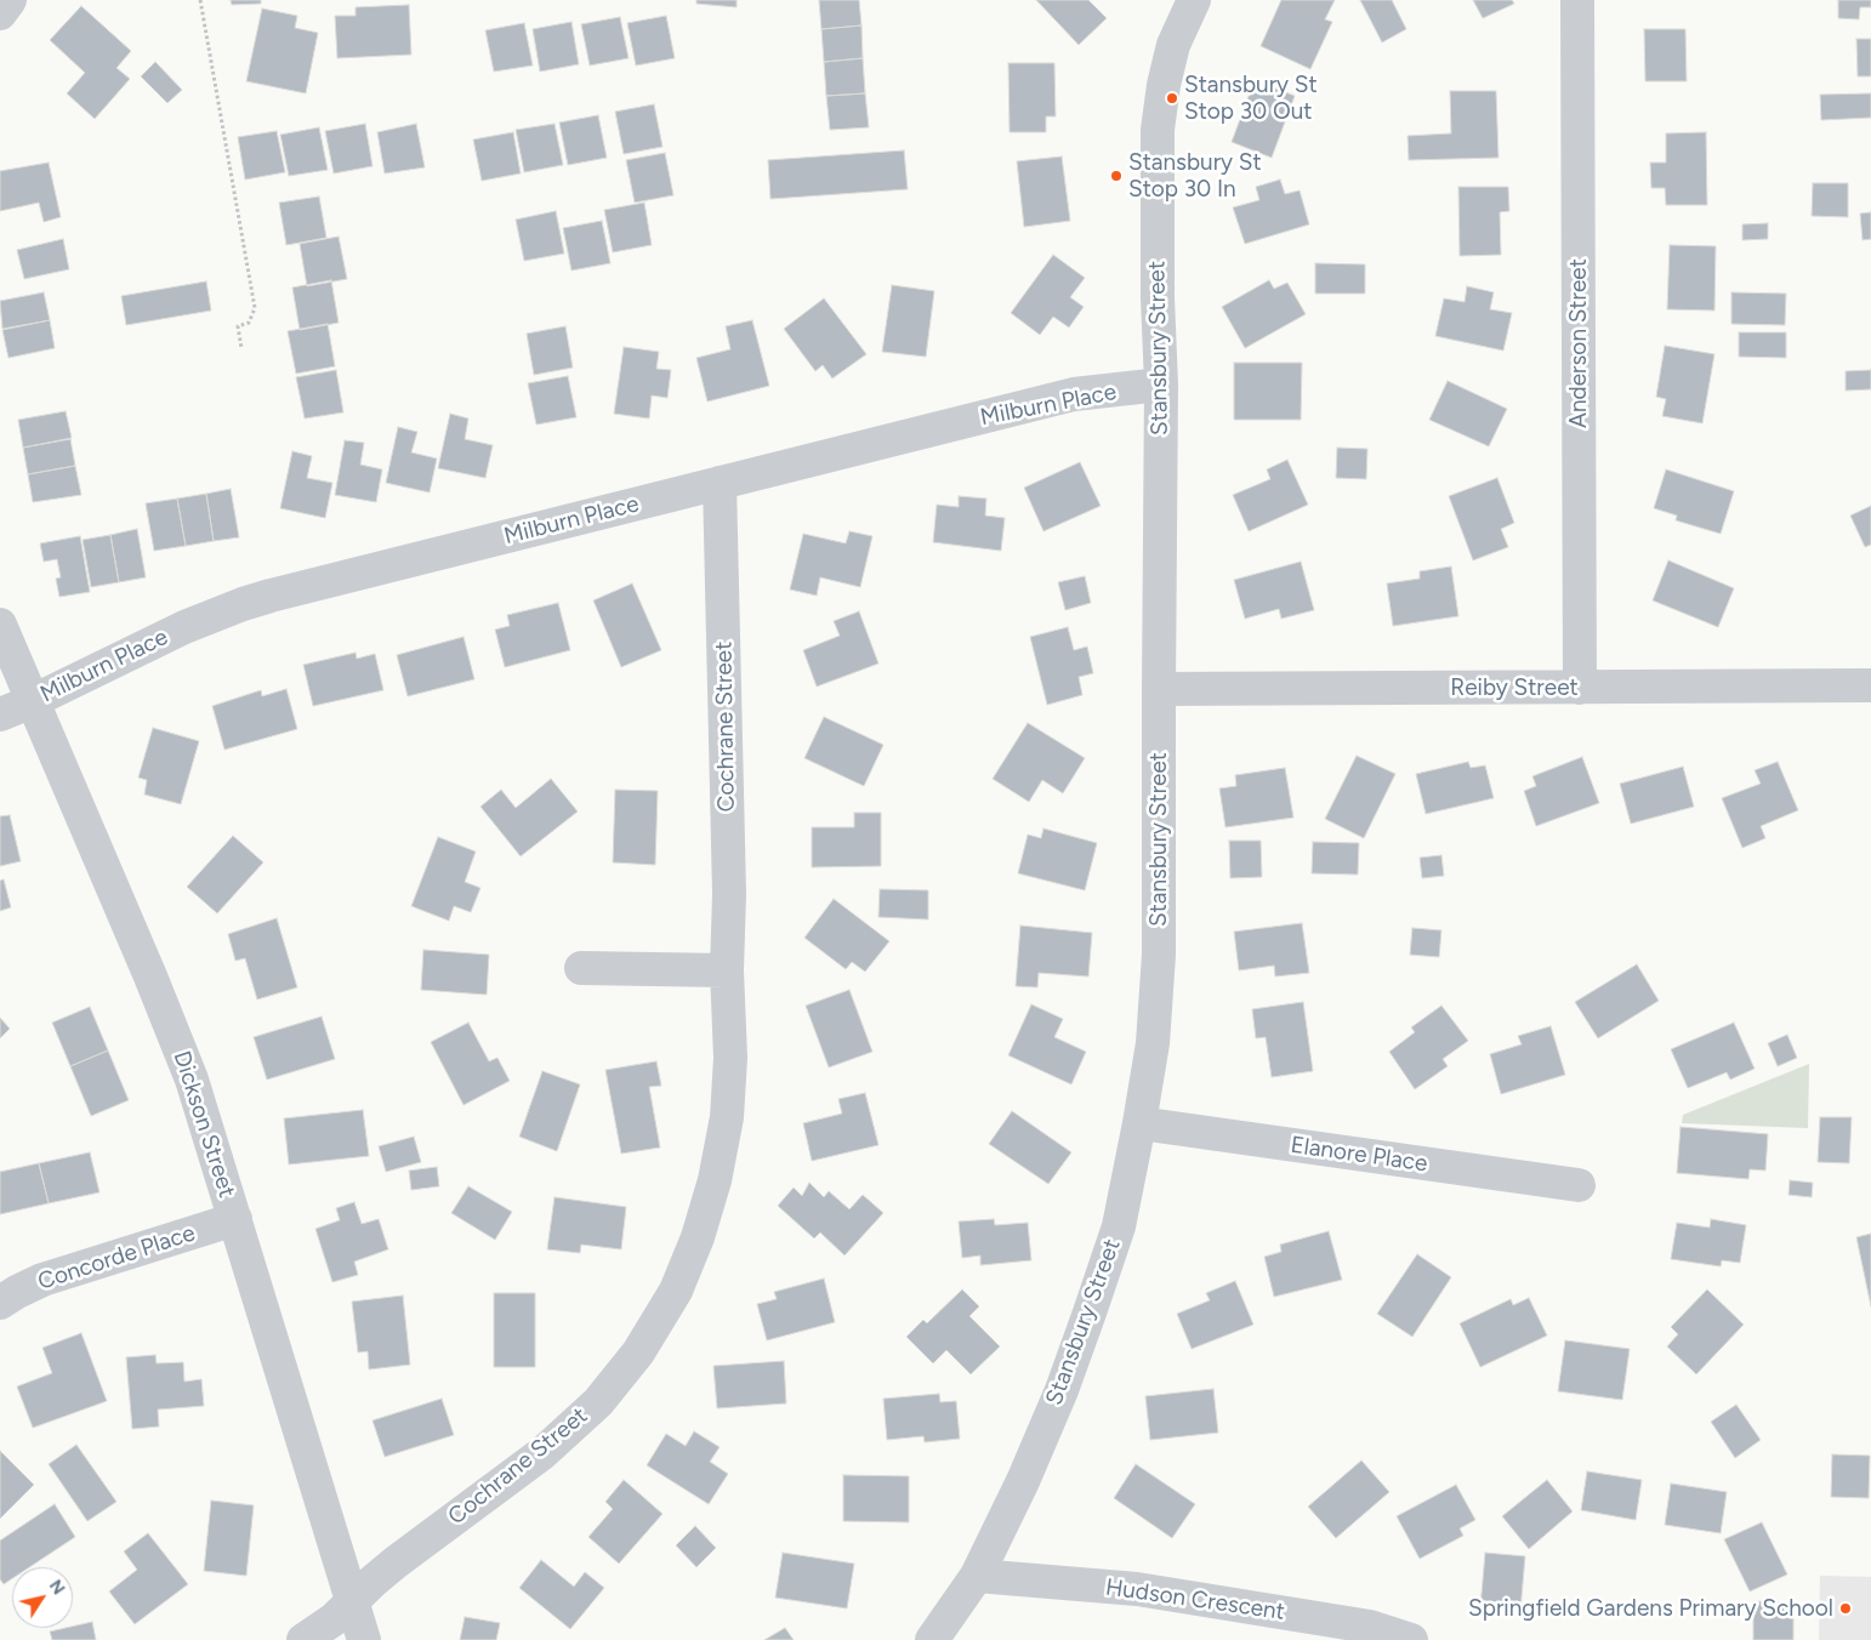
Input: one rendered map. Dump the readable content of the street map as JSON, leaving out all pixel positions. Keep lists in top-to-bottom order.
{
  "streets": {
    "street": [
      "Anderson Street",
      "Stansbury Street",
      "Milburn Place",
      "Reiby Street",
      "Cochrane Street",
      "Dickson Street",
      "Elanore Place",
      "Concorde Place",
      "Hudson Crescent"
    ]
  },
  "crossings": [
    ["Anderson Street", "Reiby Street"],
    ["Stansbury Street", "Milburn Place"],
    ["Stansbury Street", "Reiby Street"],
    ["Stansbury Street", "Elanore Place"],
    ["Stansbury Street", "Hudson Crescent"],
    ["Milburn Place", "Cochrane Street"],
    ["Milburn Place", "Dickson Street"],
    ["Cochrane Street", "Dickson Street"],
    ["Dickson Street", "Concorde Place"]
  ],
  "places": ["Stansbury St Stop 30 Out", "Stansbury St Stop 30 In", "Springfield Gardens Primary School"],
  "north": "top right"
}
